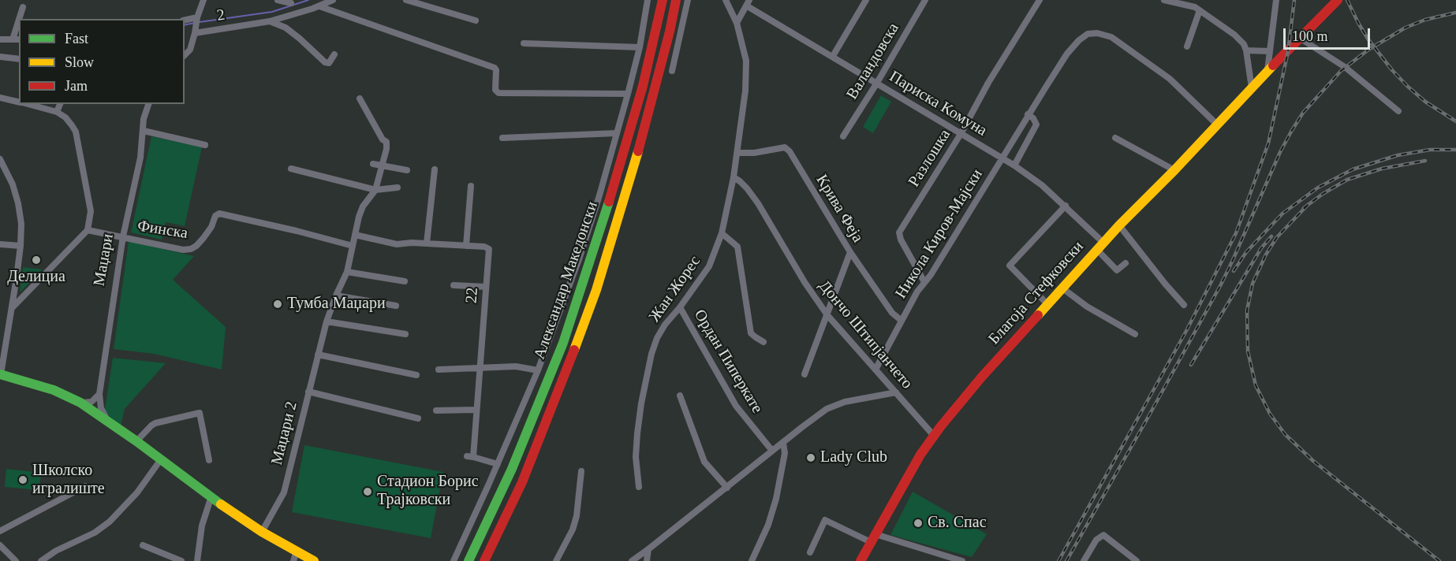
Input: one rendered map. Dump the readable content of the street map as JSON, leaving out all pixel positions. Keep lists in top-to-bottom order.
{
  "streets": {
    "street": [
      "2",
      "Валандовска",
      "Париска Комуна",
      "Разлошка",
      "Крива Феја",
      "Финска",
      "Никола Киров-Мајски",
      "Маџари",
      "Александар Македонски",
      "Жан Жорес",
      "Благоја Стефковски",
      "22",
      "Дончо Штипјанчето",
      "Ордан Пиперкате",
      "Маџари 2"
    ]
  },
  "crossings": [
    ["Валандовска", "Париска Комуна"],
    ["Париска Комуна", "Разлошка"],
    ["Париска Комуна", "Никола Киров-Мајски"],
    ["Париска Комуна", "Благоја Стефковски"],
    ["Разлошка", "Никола Киров-Мајски"],
    ["Крива Феја", "Никола Киров-Мајски"],
    ["Крива Феја", "Жан Жорес"],
    ["Финска", "Маџари"],
    ["Никола Киров-Мајски", "Благоја Стефковски"],
    ["Никола Киров-Мајски", "Дончо Штипјанчето"],
    ["Жан Жорес", "Дончо Штипјанчето"],
    ["Жан Жорес", "Ордан Пиперкате"],
    ["Благоја Стефковски", "Дончо Штипјанчето"]
  ],
  "places": [
    "Делициа",
    "Тумба Маџари",
    "Lady Club",
    "Школско игралиште",
    "Стадион Борис Трајковски",
    "Св. Спас"
  ],
  "legend": ["Fast", "Slow", "Jam"],
  "scale_bar": "100 m"
}
